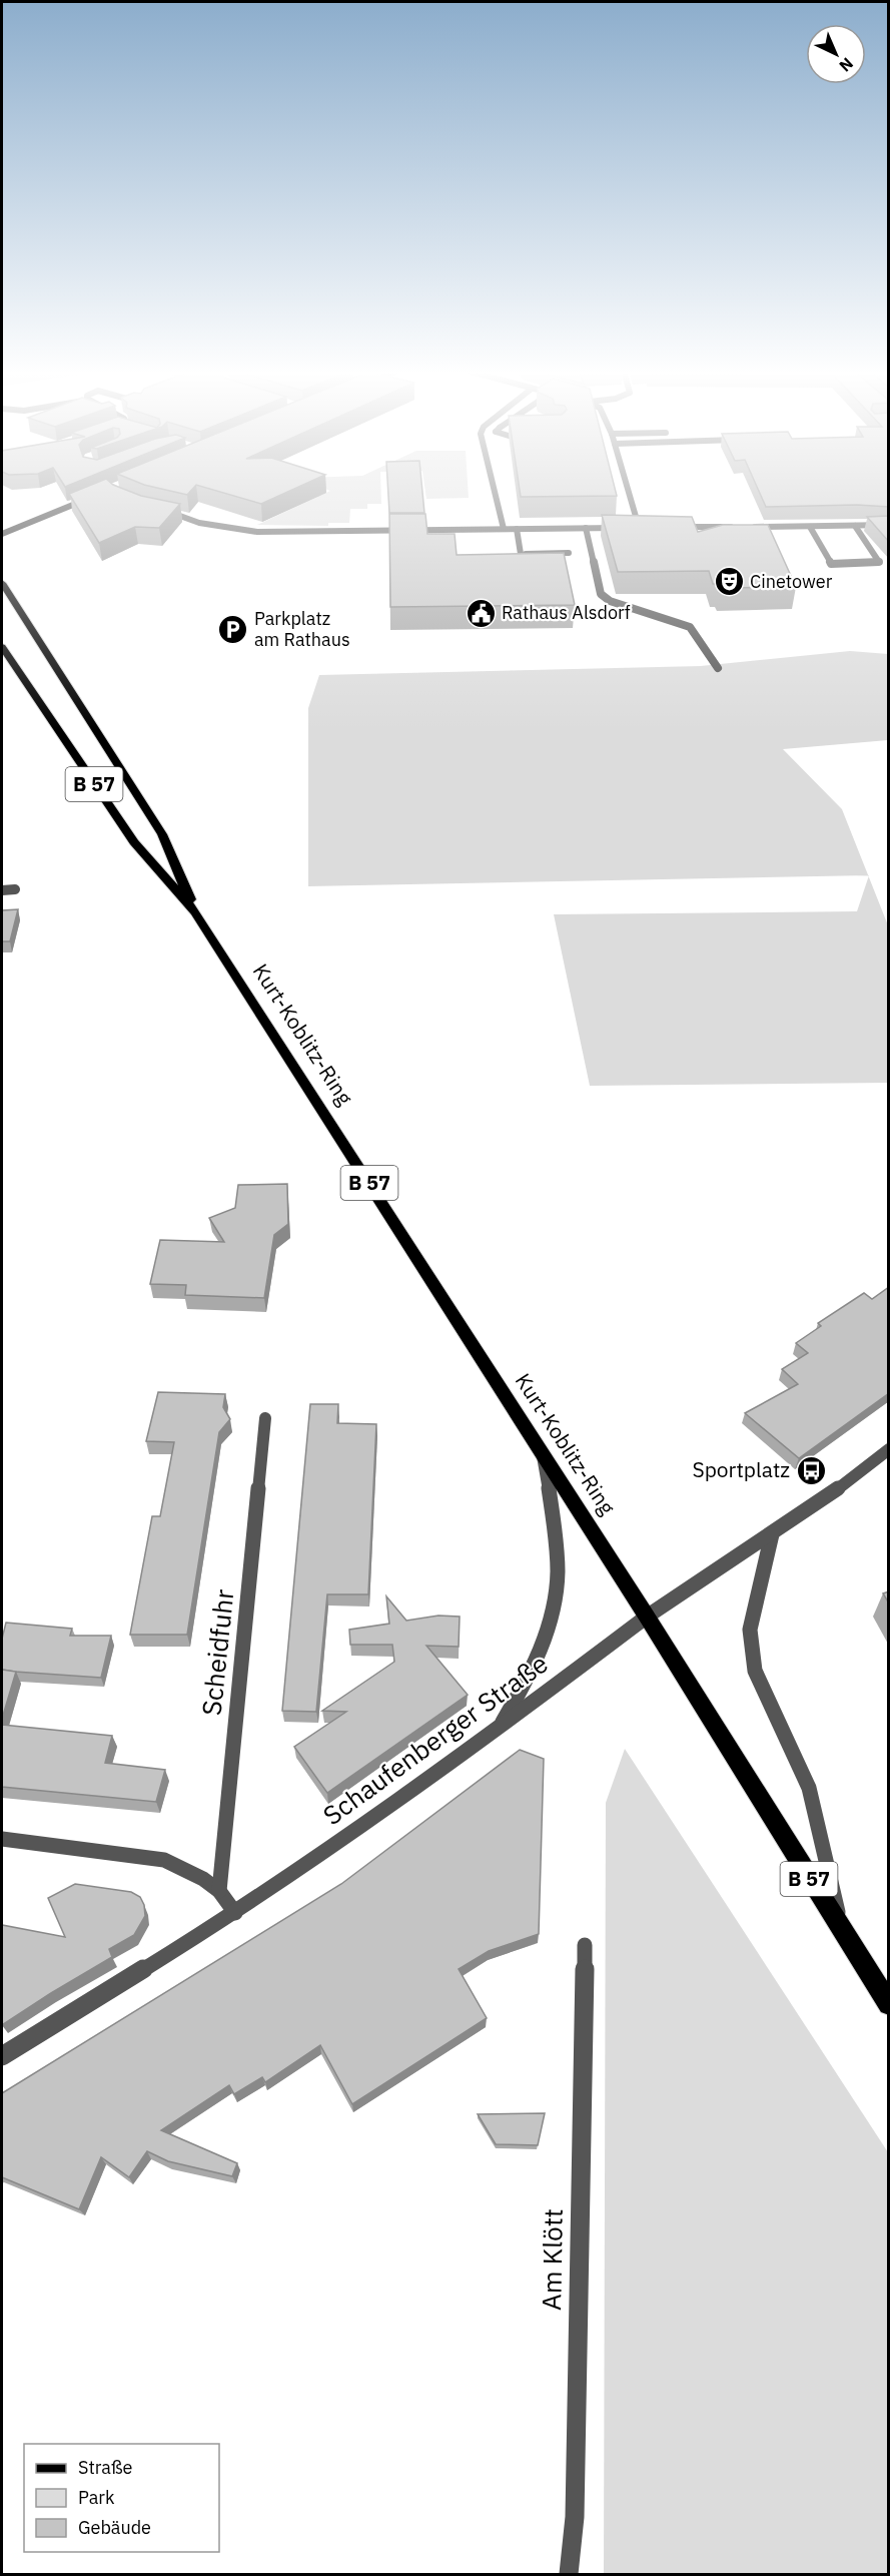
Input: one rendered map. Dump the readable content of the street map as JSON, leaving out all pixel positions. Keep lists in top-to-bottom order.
{
  "streets": {
    "main road": ["B 57", "Kurt-Koblitz-Ring"],
    "street": ["Scheidfuhr", "Schaufenberger Straße", "Am Klött"]
  },
  "crossings": [
    ["Kurt-Koblitz-Ring", "Schaufenberger Straße"]
  ],
  "places": {
    "theatre": ["Cinetower"],
    "public building": ["Rathaus Alsdorf"],
    "parking": ["Parkplatz am Rathaus"],
    "bus stop": ["Sportplatz"]
  },
  "legend": ["Straße", "Park", "Gebäude"],
  "north": "bottom right"
}
